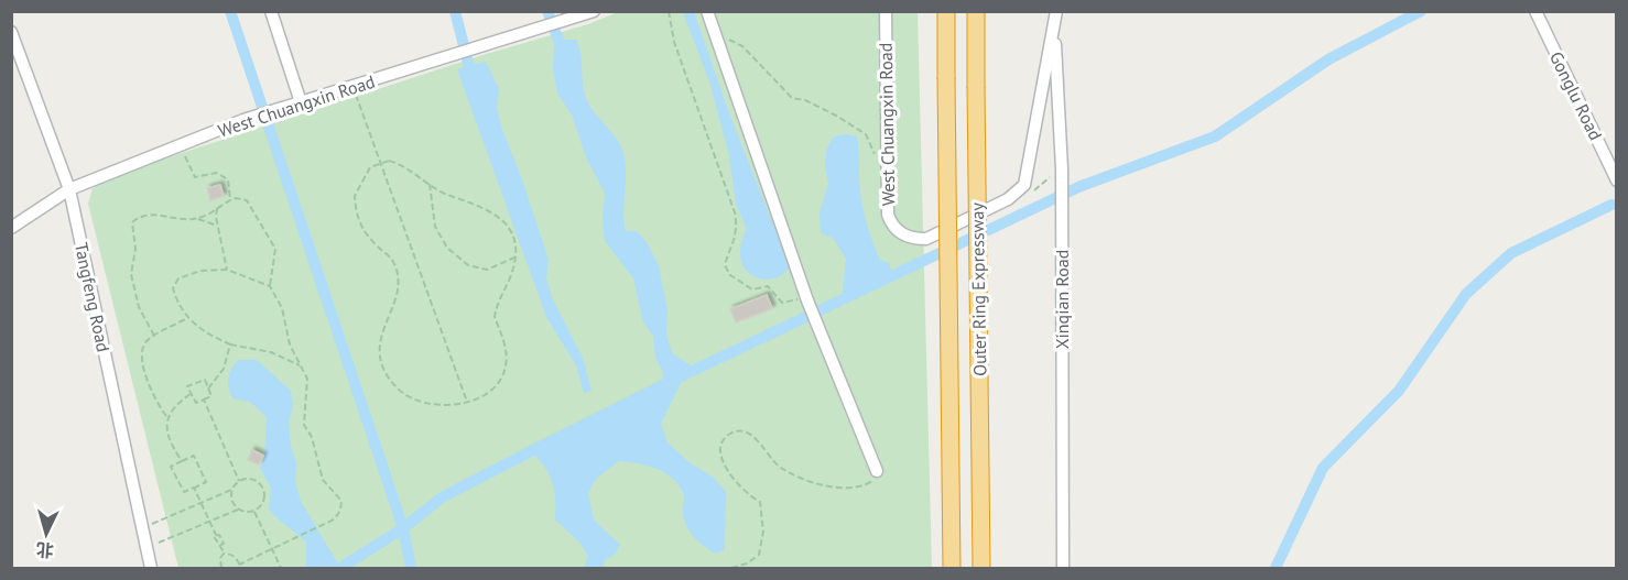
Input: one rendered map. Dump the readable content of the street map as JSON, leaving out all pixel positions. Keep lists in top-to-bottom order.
{
  "streets": {
    "highway": ["Outer Ring Expressway"],
    "street": [
      "Gonglu Road",
      "West Chuangxin Road",
      "Tangfeng Road",
      "Xinqian Road"
    ]
  },
  "crossings": [
    ["West Chuangxin Road", "Tangfeng Road"],
    ["West Chuangxin Road", "Xinqian Road"]
  ],
  "north": "bottom"
}
